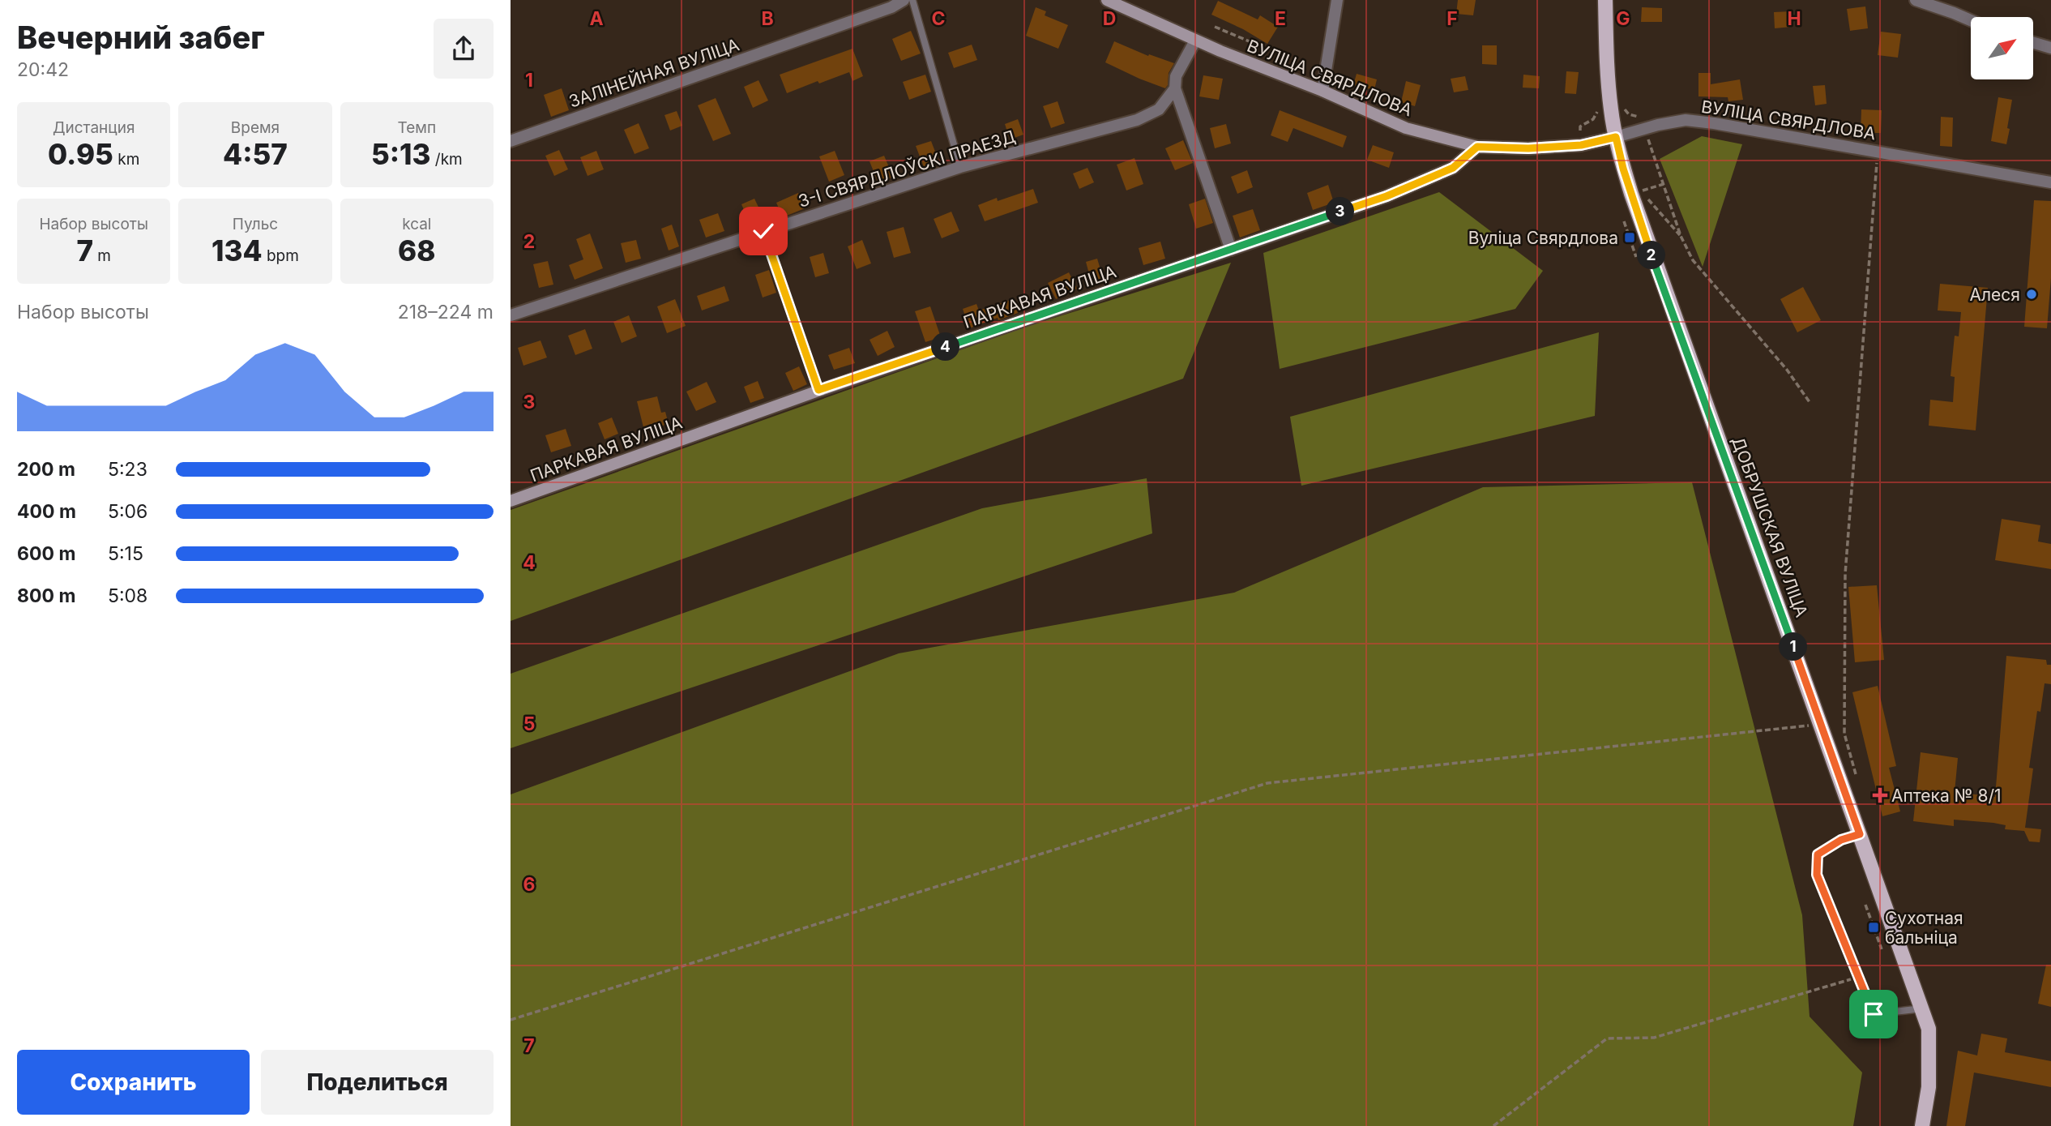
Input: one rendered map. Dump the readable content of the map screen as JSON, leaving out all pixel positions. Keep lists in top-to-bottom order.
{
  "streets": {
    "main road": ["ДОБРУШСКАЯ ВУЛІЦА"],
    "street": [
      "ЗАЛІНЕЙНАЯ ВУЛІЦА",
      "ВУЛІЦА СВЯРДЛОВА",
      "3-І СВЯРДЛОЎСКІ ПРАЕЗД",
      "ПАРКАВАЯ ВУЛІЦА"
    ]
  },
  "crossings": [
    ["ВУЛІЦА СВЯРДЛОВА", "3-І СВЯРДЛОЎСКІ ПРАЕЗД"],
    ["ВУЛІЦА СВЯРДЛОВА", "ПАРКАВАЯ ВУЛІЦА"],
    ["ВУЛІЦА СВЯРДЛОВА", "ДОБРУШСКАЯ ВУЛІЦА"]
  ],
  "places": {
    "transit": ["Вуліца Свярдлова", "Сухотная бальніца"],
    "other": ["Алеся"],
    "health": ["Аптека № 8/1"]
  },
  "north": "top right",
  "page": {
    "heading": ["Вечерний забег", "20:42"],
    "stats": [
      ["Дистанция", "0.95 km"],
      ["Время", "4:57"],
      ["Темп", "5:13 /km"],
      ["Набор высоты", "7 m"],
      ["Пульс", "134 bpm"],
      ["kcal", "68"]
    ],
    "pins": [
      "3",
      "2",
      "4",
      "1"
    ],
    "chart": ["Набор высоты", "218–224 m"],
    "list": [
      {
        "name": "200 m",
        "note": "5:23"
      },
      {
        "name": "400 m",
        "note": "5:06"
      },
      {
        "name": "600 m",
        "note": "5:15"
      },
      {
        "name": "800 m",
        "note": "5:08"
      }
    ],
    "buttons": ["Сохранить", "Поделиться"]
  },
  "grid": {
    "columns": [
      "A",
      "B",
      "C",
      "D",
      "E",
      "F",
      "G",
      "H"
    ],
    "rows": [
      "1",
      "2",
      "3",
      "4",
      "5",
      "6",
      "7"
    ]
  }
}
